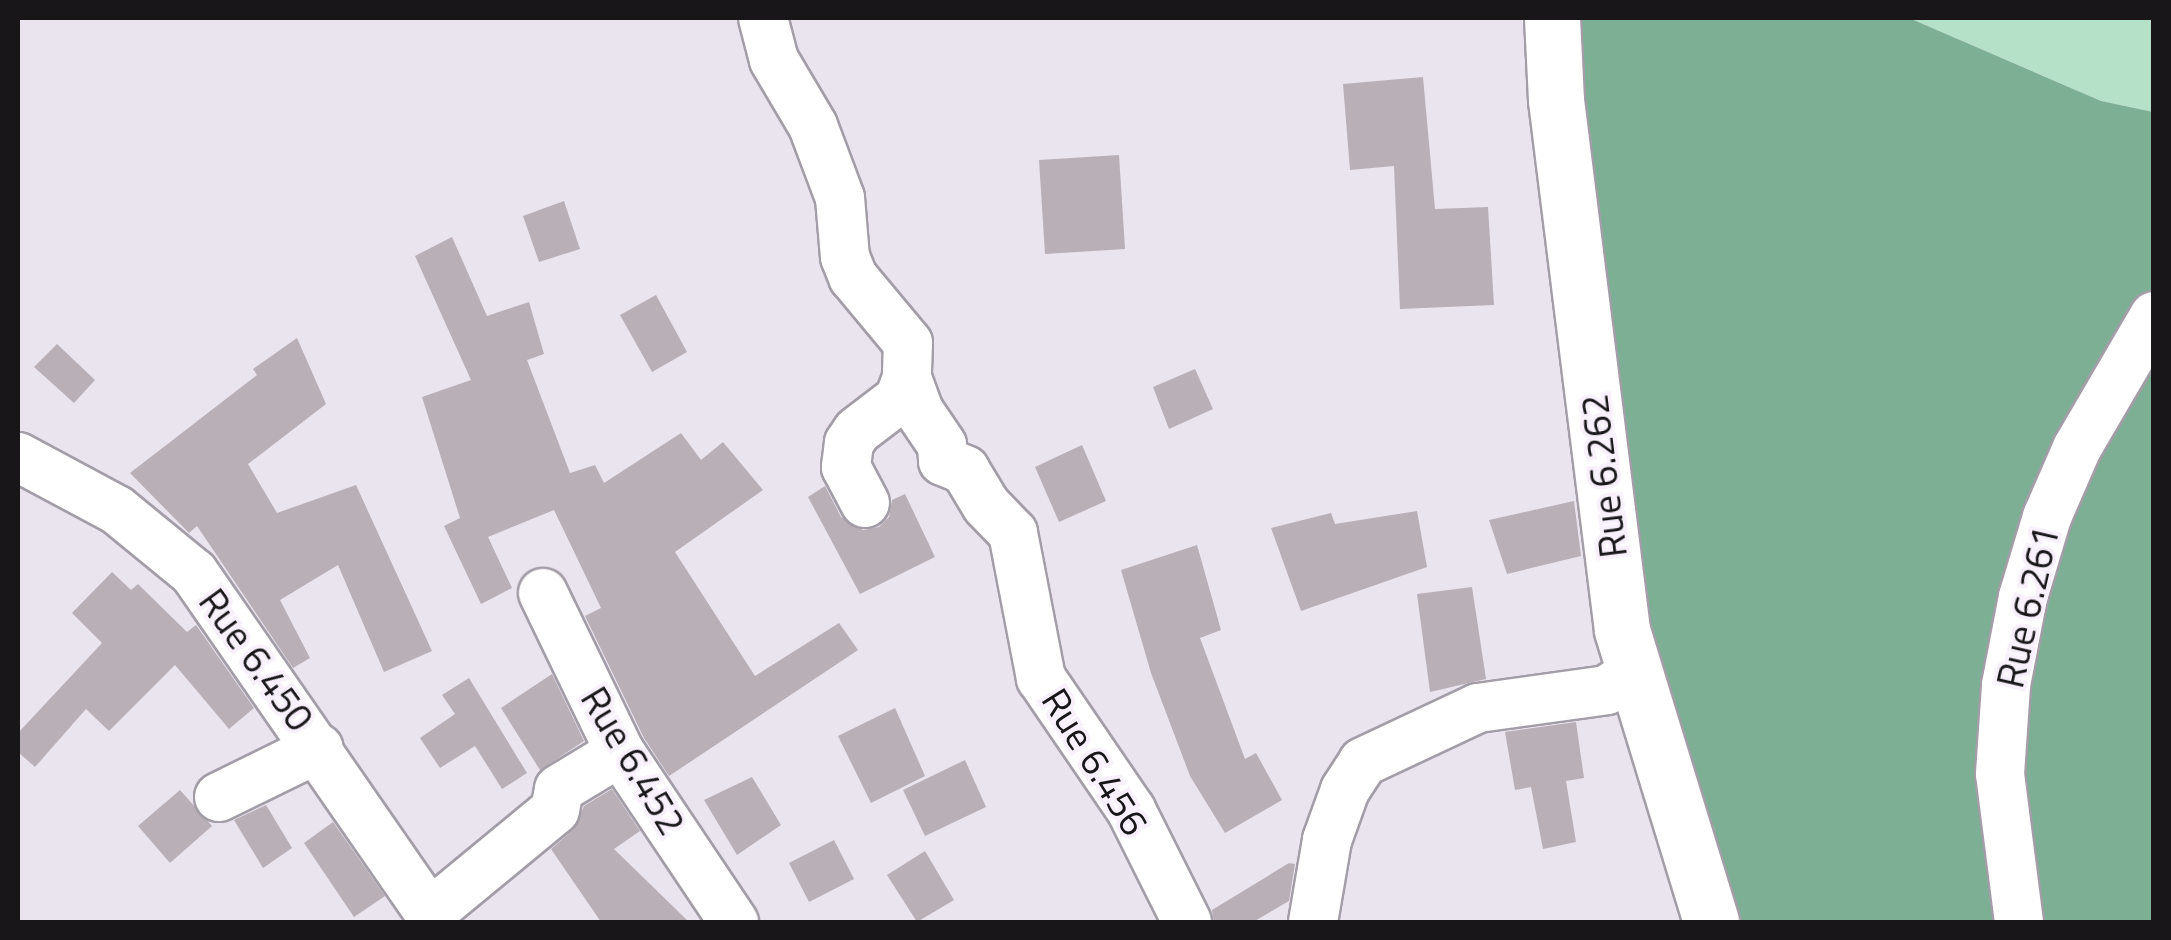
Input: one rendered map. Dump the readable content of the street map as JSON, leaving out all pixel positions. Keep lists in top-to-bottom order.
{
  "streets": {
    "street": [
      "Rue 6.262",
      "Rue 6.261",
      "Rue 6.450",
      "Rue 6.452",
      "Rue 6.456"
    ]
  }
}
